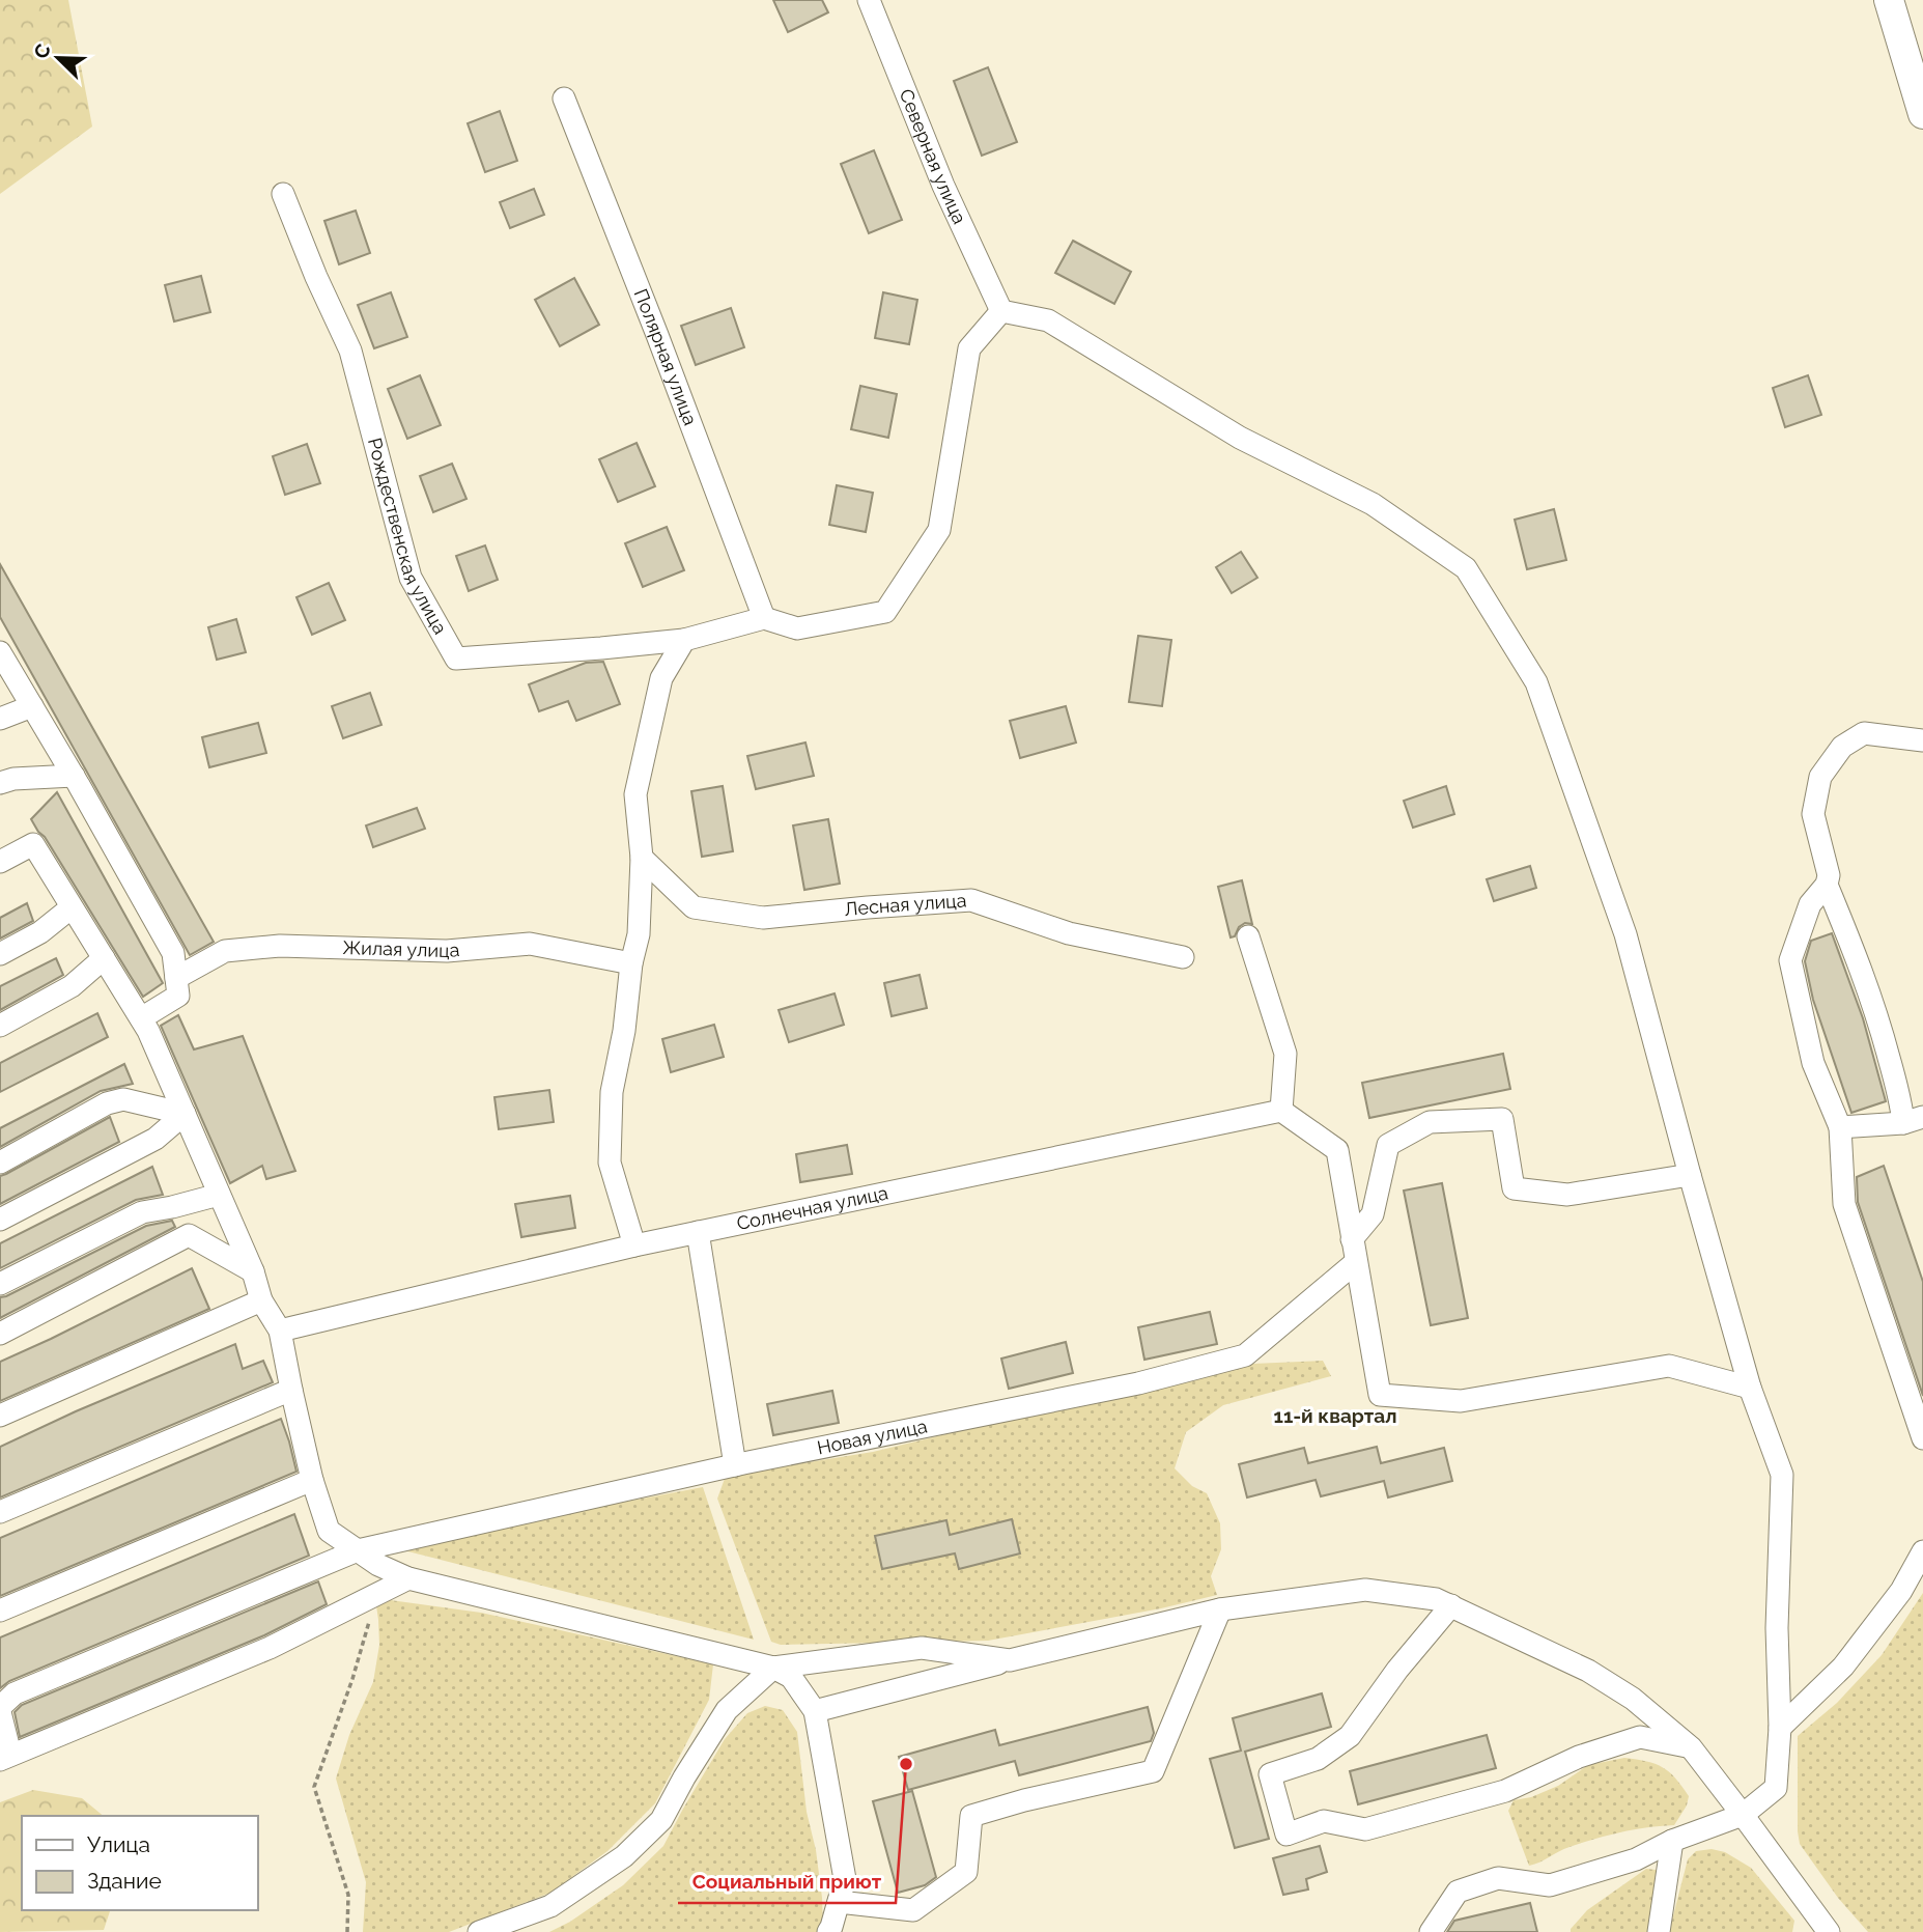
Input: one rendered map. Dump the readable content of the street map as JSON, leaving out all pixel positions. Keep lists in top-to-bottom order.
{
  "streets": {
    "street": [
      "Северная улица",
      "Полярная улица",
      "Рождественская улица",
      "Лесная улица",
      "Жилая улица",
      "Солнечная улица",
      "Новая улица"
    ]
  },
  "districts": ["11-й квартал"],
  "places": ["Социальный приют"],
  "legend": ["Улица", "Здание"],
  "north": "top left"
}
